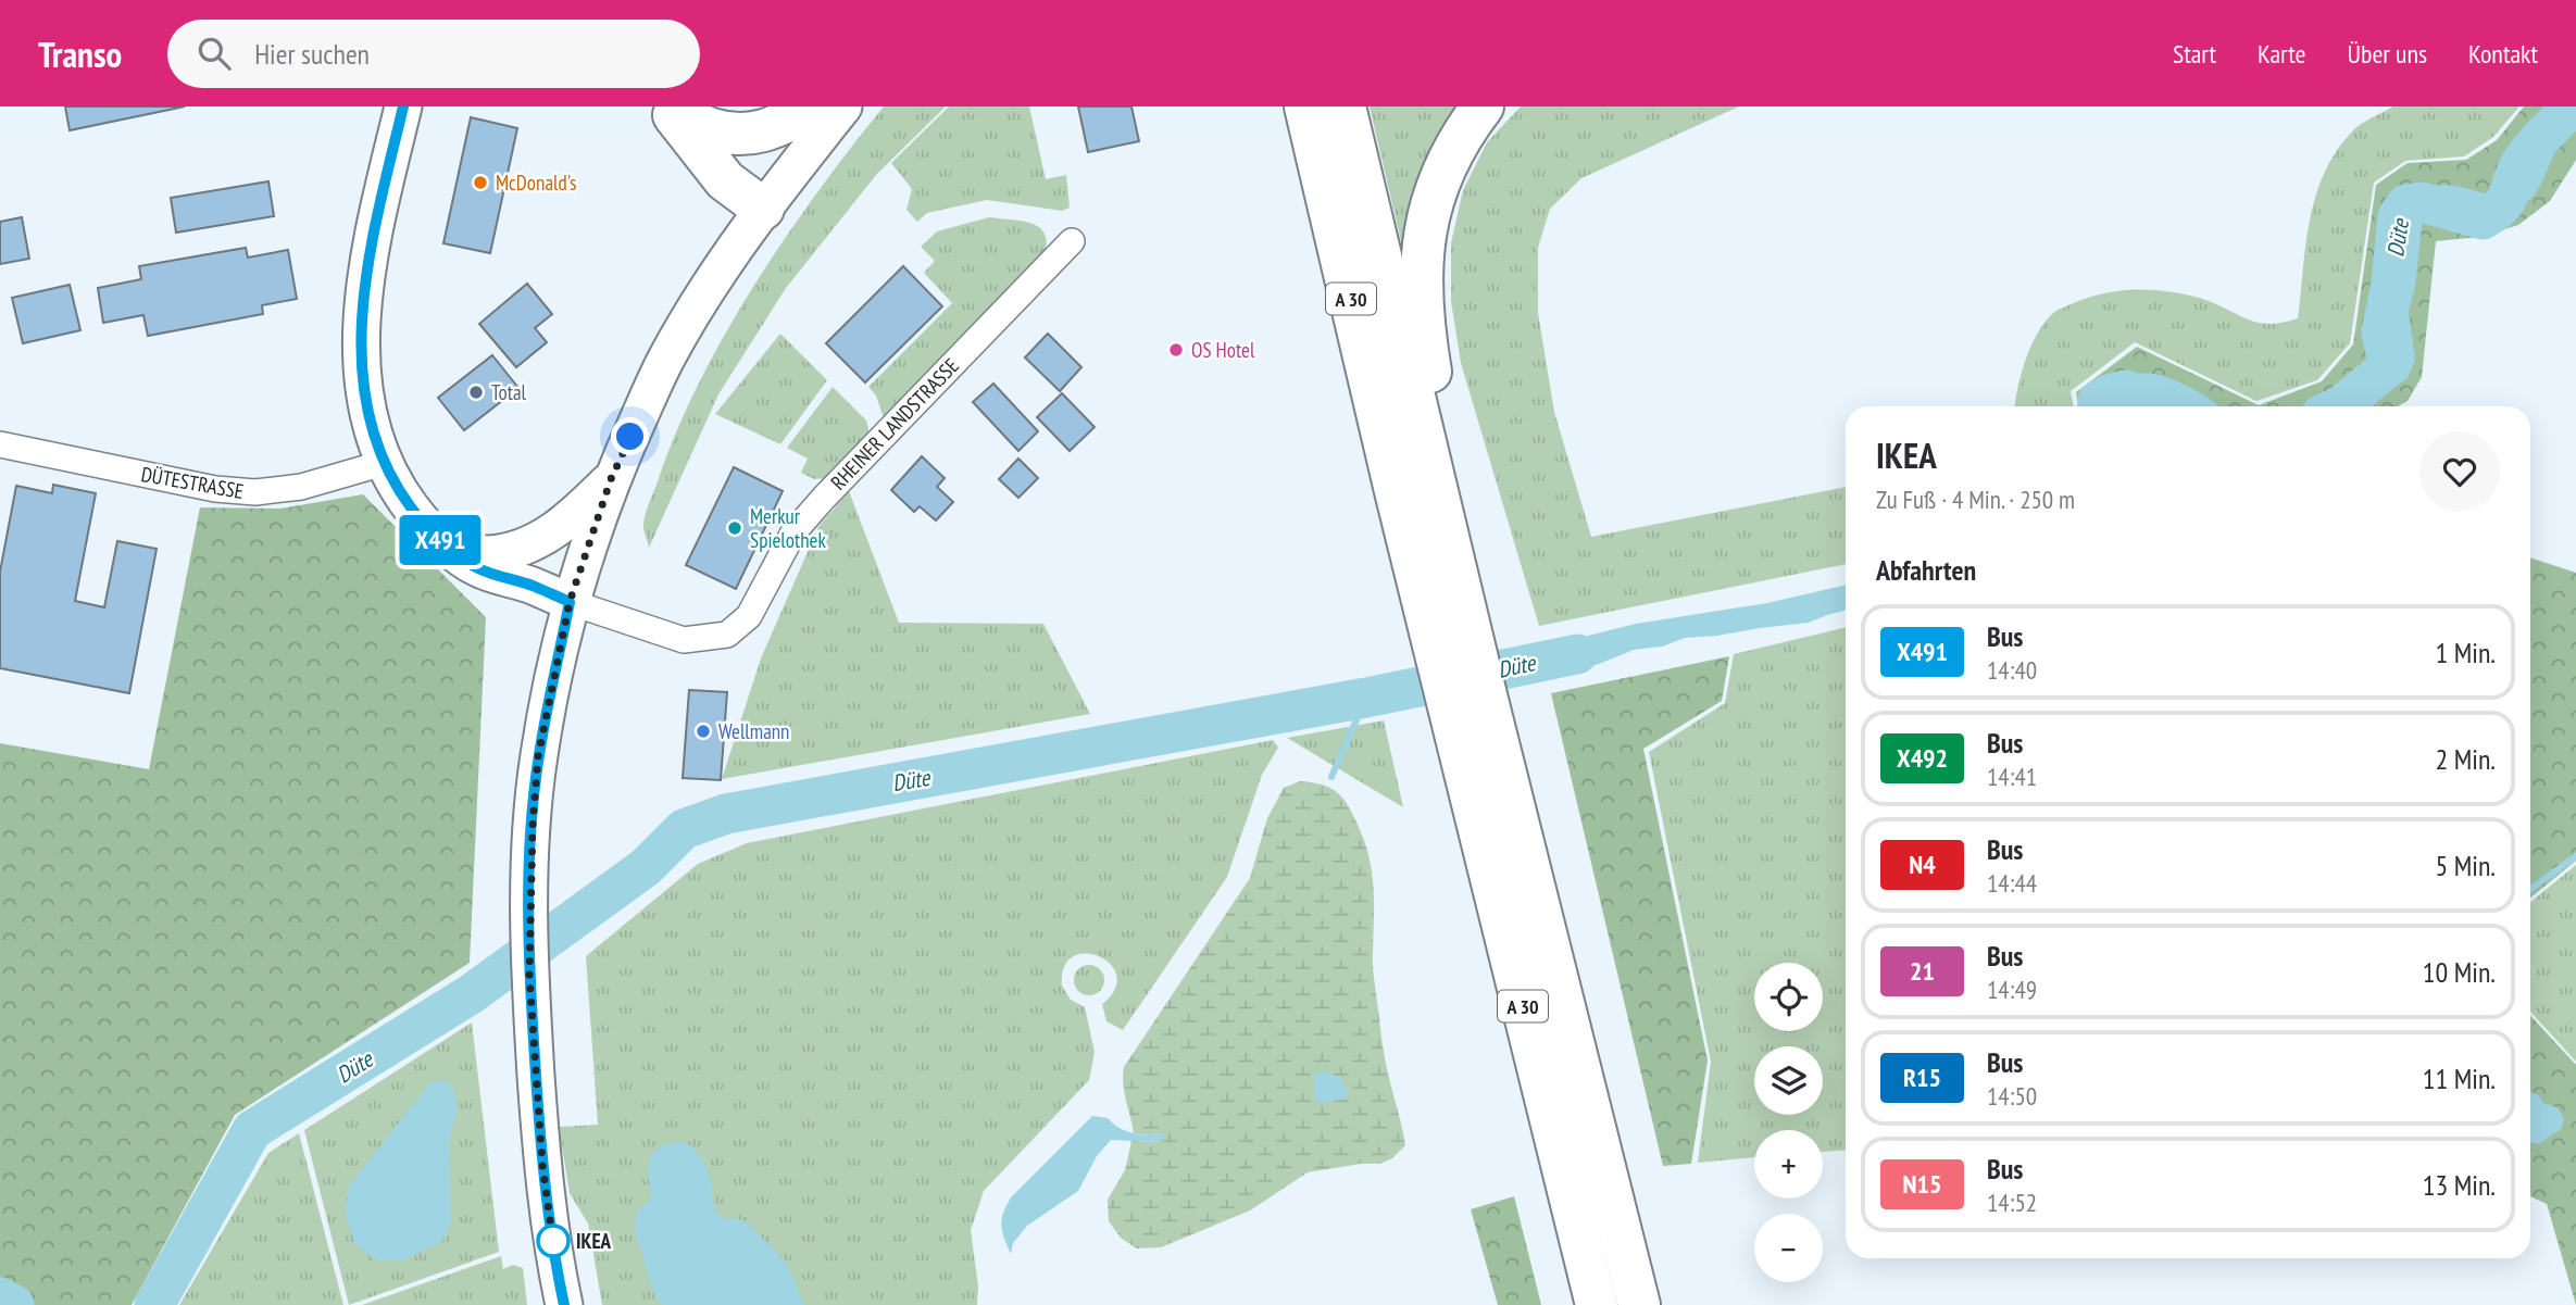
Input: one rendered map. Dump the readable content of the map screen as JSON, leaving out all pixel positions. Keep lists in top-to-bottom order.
{
  "streets": {
    "highway": ["A 30"],
    "street": ["RHEINER LANDSTRASSE", "DÜTESTRASSE"]
  },
  "water": ["Düte"],
  "places": [
    "McDonald's",
    "OS Hotel",
    "Total",
    "Merkur Spielothek",
    "Wellmann",
    "IKEA"
  ],
  "lines": ["bus line X491"],
  "page": {
    "header": "Transo",
    "search": "Hier suchen",
    "nav": [
      "Start",
      "Karte",
      "Über uns",
      "Kontakt"
    ],
    "on_map": "X491",
    "heading": [
      ["IKEA", "Zu Fuß · 4 Min. · 250 m"],
      "Abfahrten"
    ],
    "list": [
      {
        "mark": "X491",
        "name": "Bus",
        "note": "14:40",
        "value": "1 Min."
      },
      {
        "mark": "X492",
        "name": "Bus",
        "note": "14:41",
        "value": "2 Min."
      },
      {
        "mark": "N4",
        "name": "Bus",
        "note": "14:44",
        "value": "5 Min."
      },
      {
        "mark": "21",
        "name": "Bus",
        "note": "14:49",
        "value": "10 Min."
      },
      {
        "mark": "R15",
        "name": "Bus",
        "note": "14:50",
        "value": "11 Min."
      },
      {
        "mark": "N15",
        "name": "Bus",
        "note": "14:52",
        "value": "13 Min."
      }
    ],
    "map_buttons": ["+", "−"]
  }
}
